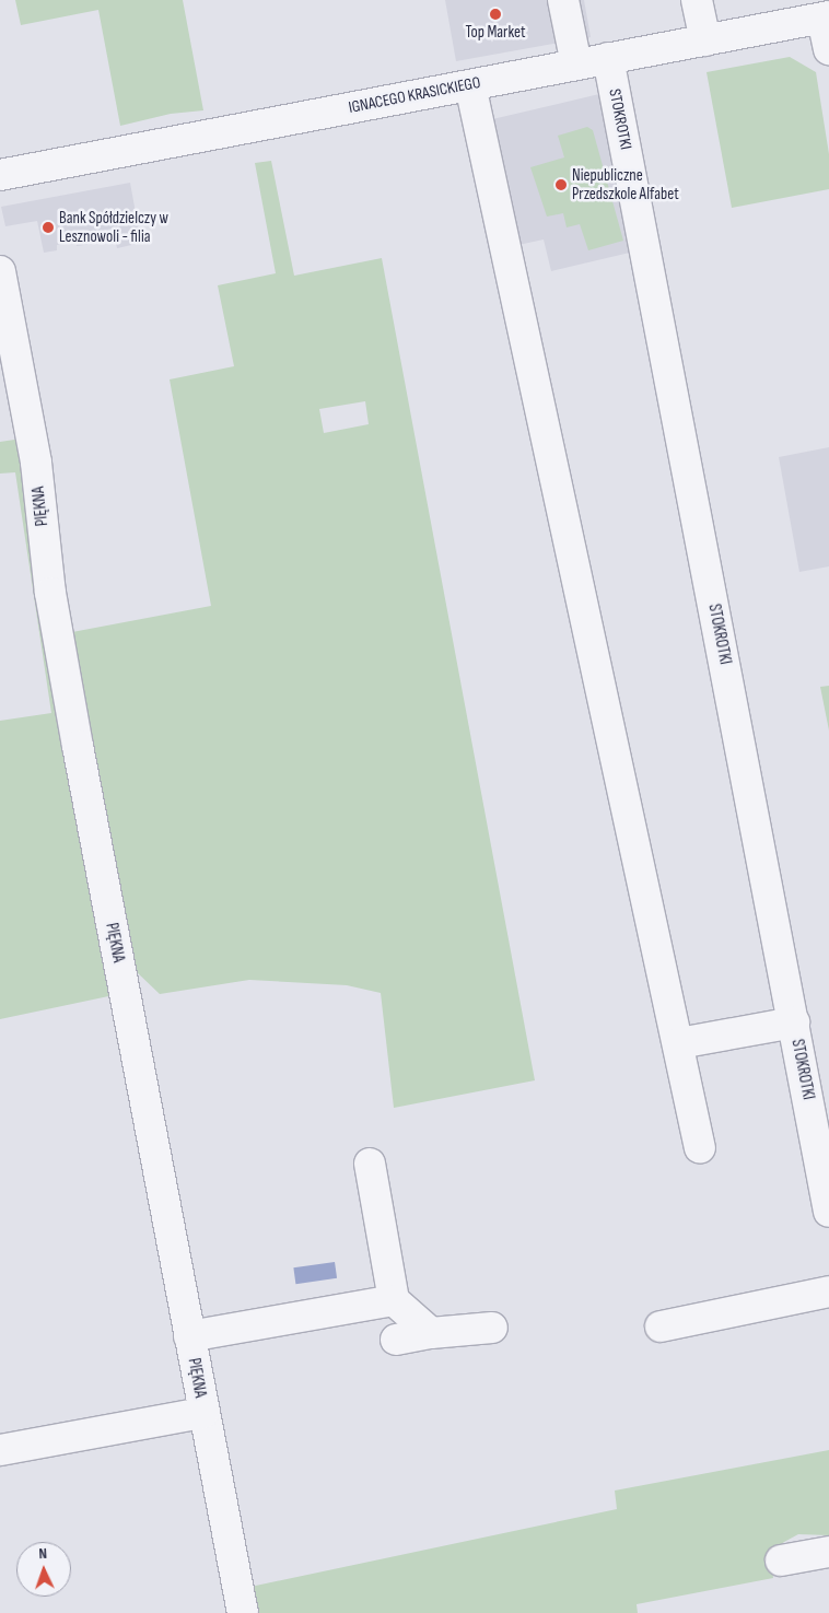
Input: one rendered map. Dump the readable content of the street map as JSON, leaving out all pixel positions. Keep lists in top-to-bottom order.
{
  "streets": {
    "street": ["IGNACEGO KRASICKIEGO", "STOKROTKI", "PIĘKNA"]
  },
  "crossings": [
    ["IGNACEGO KRASICKIEGO", "STOKROTKI"]
  ],
  "places": ["Top Market", "Niepubliczne Przedszkole Alfabet", "Bank Spółdzielczy w Lesznowoli - filia"],
  "north": "top"
}
